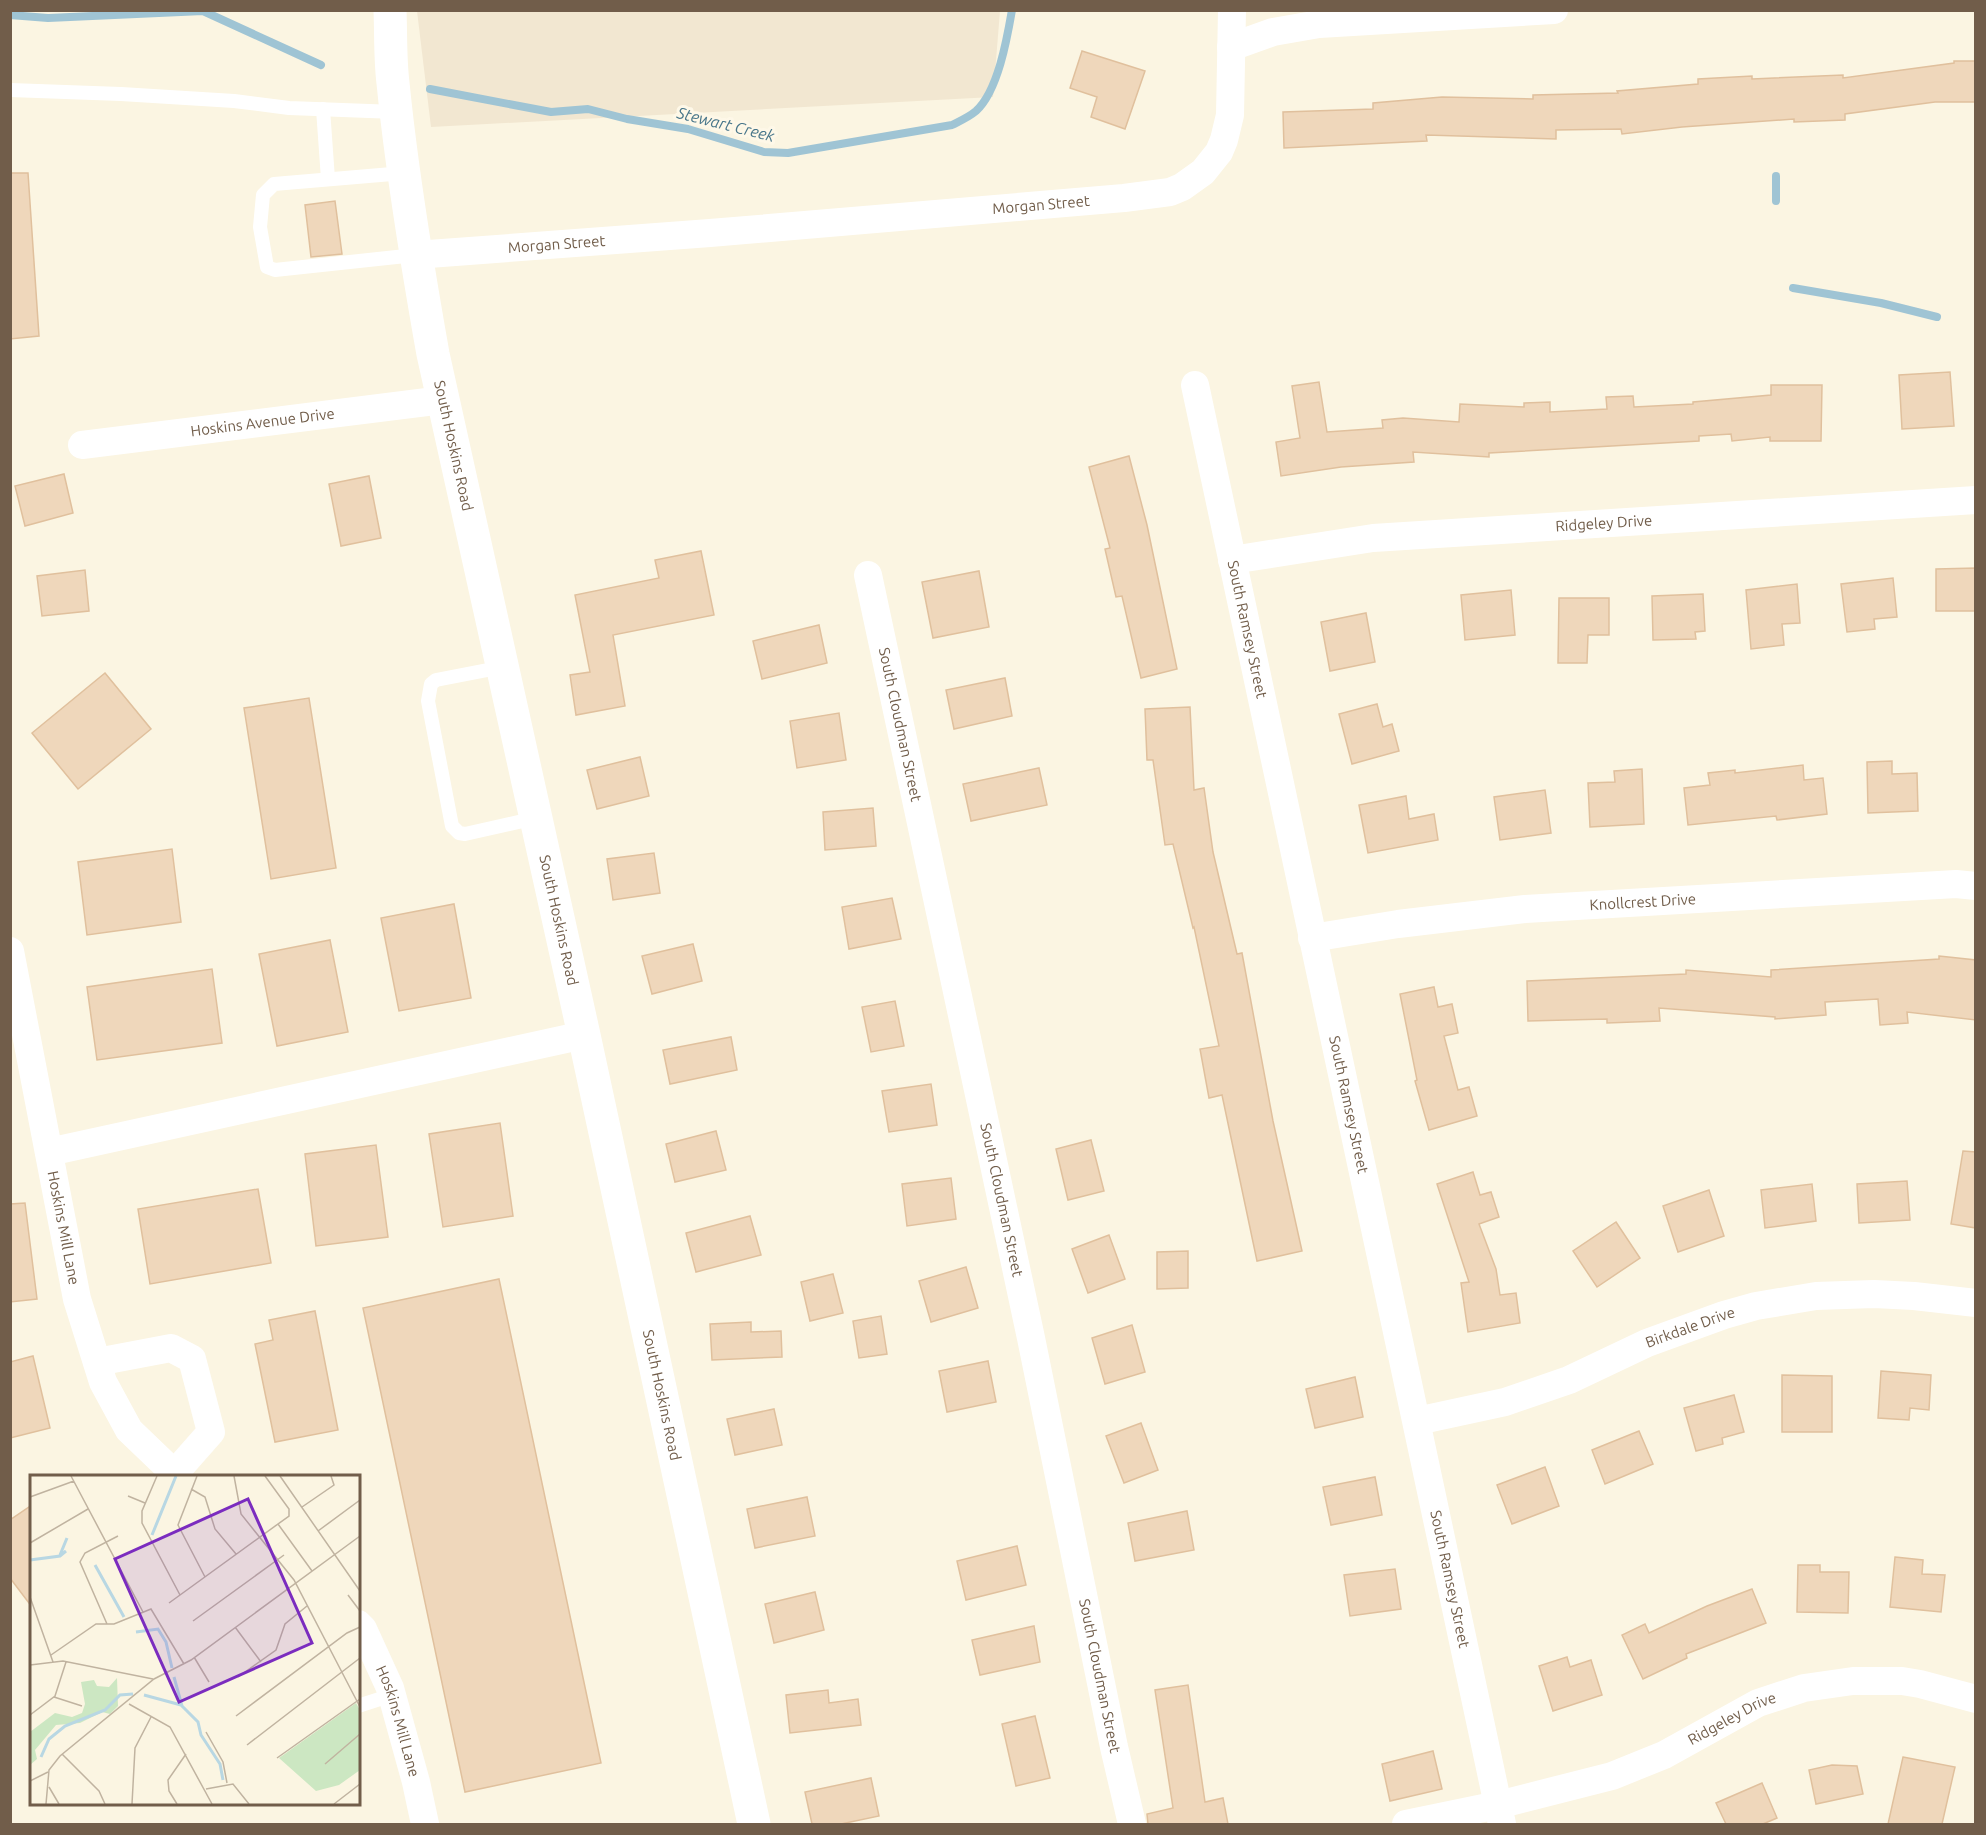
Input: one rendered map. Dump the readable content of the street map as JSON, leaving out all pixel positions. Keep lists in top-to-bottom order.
{
  "streets": {
    "street": [
      "Morgan Street",
      "Hoskins Avenue Drive",
      "South Hoskins Road",
      "Ridgeley Drive",
      "South Ramsey Street",
      "South Cloudman Street",
      "Knollcrest Drive",
      "Hoskins Mill Lane",
      "Birkdale Drive"
    ]
  },
  "crossings": [
    ["Morgan Street", "South Hoskins Road"],
    ["Hoskins Avenue Drive", "South Hoskins Road"],
    ["Ridgeley Drive", "South Ramsey Street"],
    ["South Ramsey Street", "Knollcrest Drive"],
    ["South Ramsey Street", "Birkdale Drive"]
  ],
  "water": ["Stewart Creek"]
}
